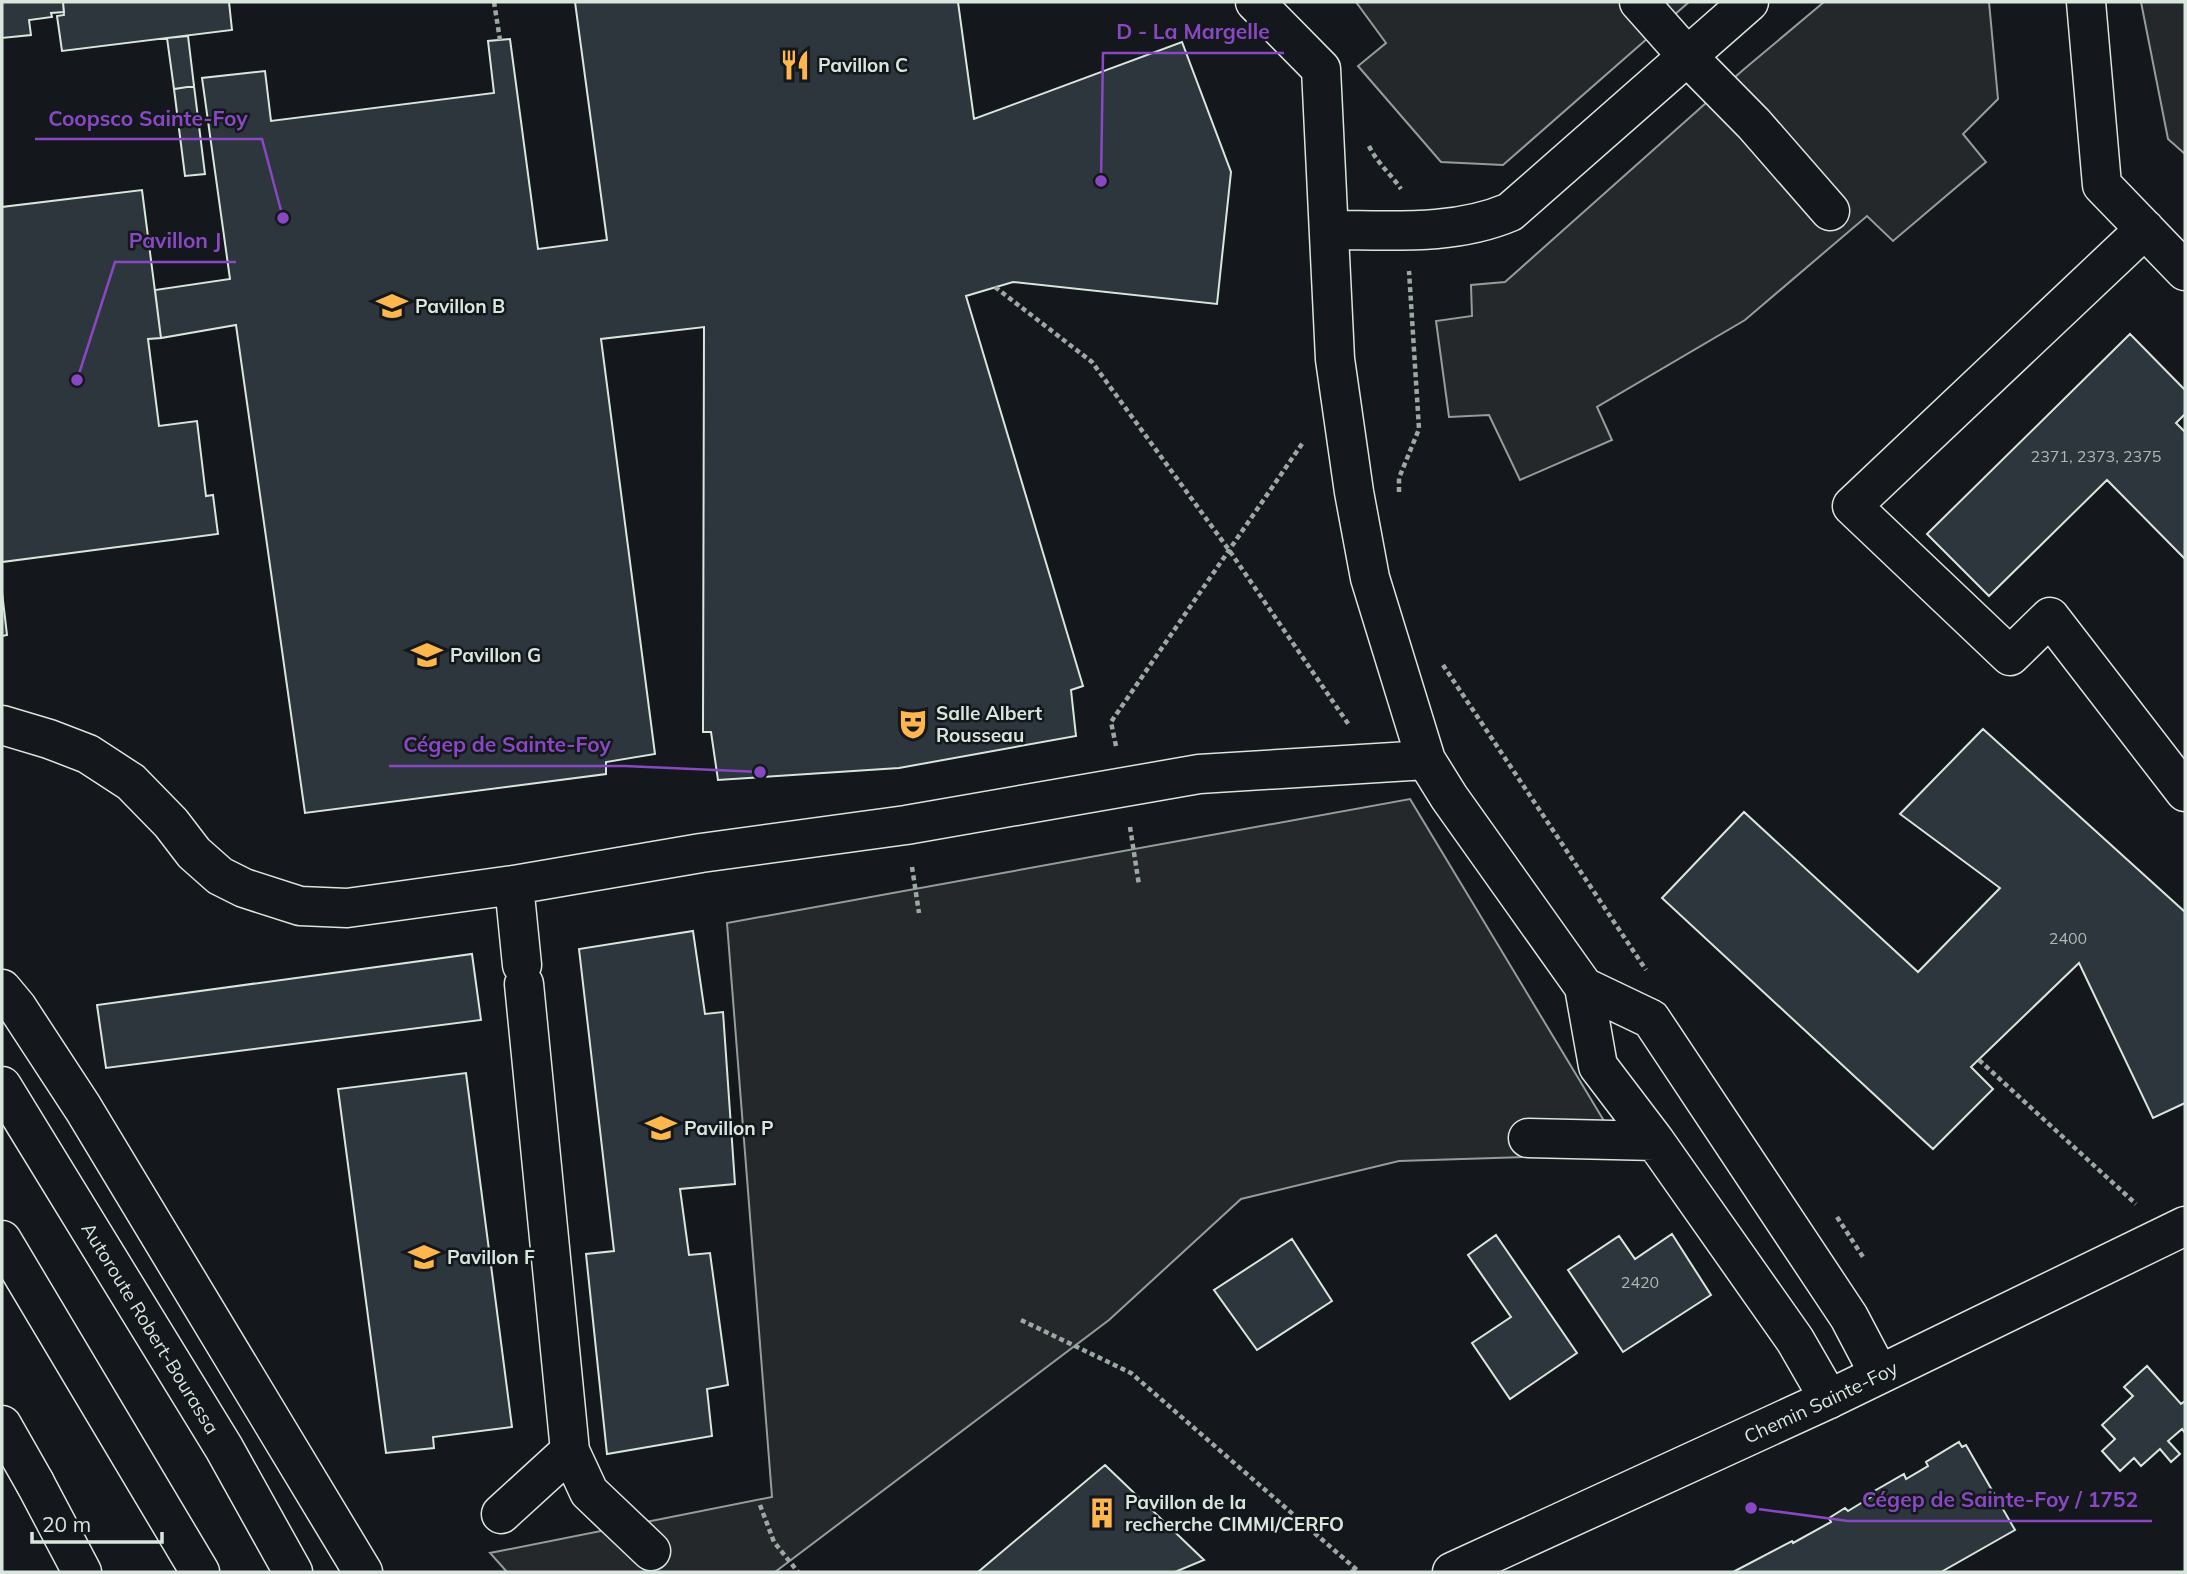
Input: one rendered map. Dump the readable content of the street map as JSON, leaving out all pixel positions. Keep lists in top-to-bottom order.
{
  "streets": {
    "main road": ["Autoroute Robert-Bourassa", "Chemin Sainte-Foy"]
  },
  "places": {
    "restaurant": ["Pavillon C"],
    "other": [
      "D - La Margelle",
      "Coopsco Sainte-Foy",
      "Pavillon J",
      "Cégep de Sainte-Foy",
      "Cégep de Sainte-Foy / 1752"
    ],
    "school or university": [
      "Pavillon B",
      "Pavillon G",
      "Pavillon P",
      "Pavillon F"
    ],
    "theatre": ["Salle Albert Rousseau"],
    "building": ["Pavillon de la recherche CIMMI/CERFO"]
  },
  "house_numbers": ["2371, 2373, 2375", "2400", "2420"],
  "scale_bar": "20 m"
}
